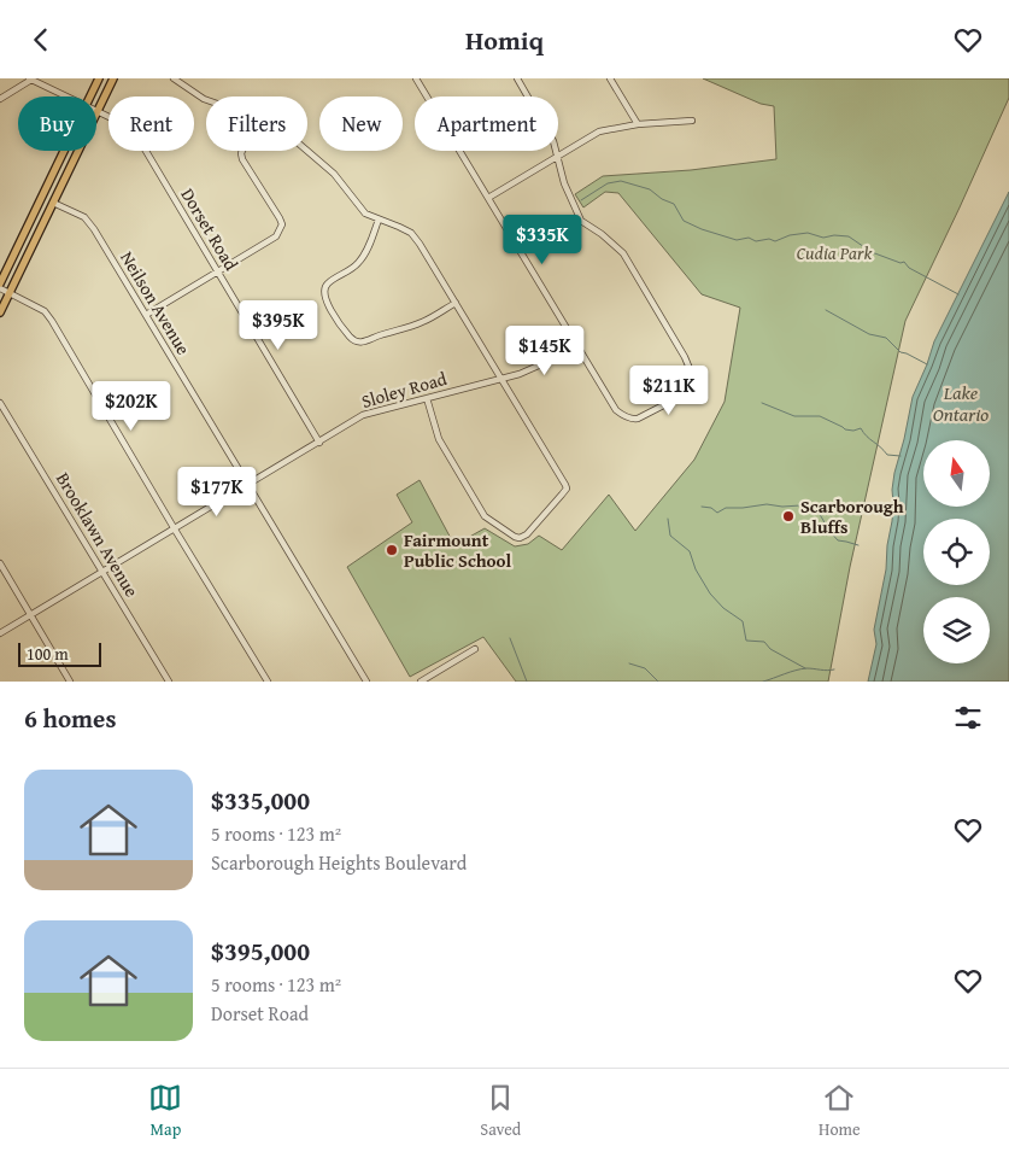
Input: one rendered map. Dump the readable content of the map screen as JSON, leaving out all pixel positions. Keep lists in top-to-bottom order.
{
  "streets": {
    "street": [
      "Dorset Road",
      "Neilson Avenue",
      "Sloley Road",
      "Brooklawn Avenue"
    ]
  },
  "crossings": [
    ["Dorset Road", "Sloley Road"],
    ["Neilson Avenue", "Sloley Road"],
    ["Sloley Road", "Brooklawn Avenue"]
  ],
  "water": ["Lake Ontario"],
  "parks": ["Cudia Park"],
  "places": ["Scarborough Bluffs", "Fairmount Public School"],
  "scale_bar": "100 m",
  "north": "top",
  "page": {
    "header": "Homiq",
    "chip": [
      "Buy",
      "Rent",
      "Filters",
      "New",
      "Apartment"
    ],
    "price": [
      "$335K",
      "$395K",
      "$145K",
      "$211K",
      "$202K",
      "$177K"
    ],
    "scale": "100 m",
    "heading": "6 homes",
    "list": [
      {
        "name": "$335,000",
        "note": "5 rooms · 123 m² · Scarborough Heights Boulevard"
      },
      {
        "name": "$395,000",
        "note": "5 rooms · 123 m² · Dorset Road"
      }
    ],
    "tabs": ["Map", "Saved", "Home"]
  }
}
